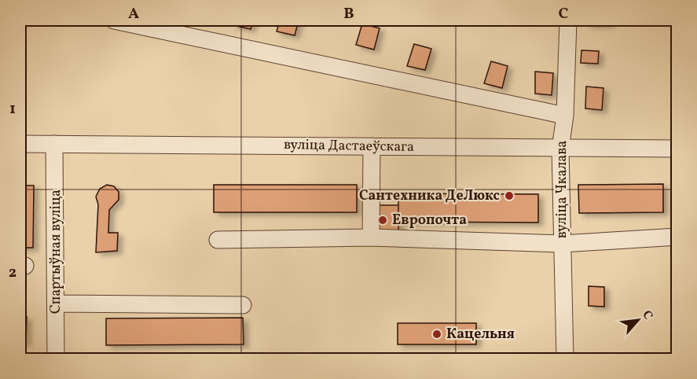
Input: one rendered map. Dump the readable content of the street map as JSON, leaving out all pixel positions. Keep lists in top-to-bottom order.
{
  "streets": {
    "street": ["вуліца Дастаеўскага", "вуліца Чкалава", "Спартыўная вуліца"]
  },
  "crossings": [
    ["вуліца Дастаеўскага", "вуліца Чкалава"],
    ["вуліца Дастаеўскага", "Спартыўная вуліца"]
  ],
  "places": ["Сантехника ДеЛюкс", "Европочта", "Кацельня"],
  "north": "top right",
  "grid": {
    "columns": ["A", "B", "C"],
    "rows": ["1", "2"]
  }
}
